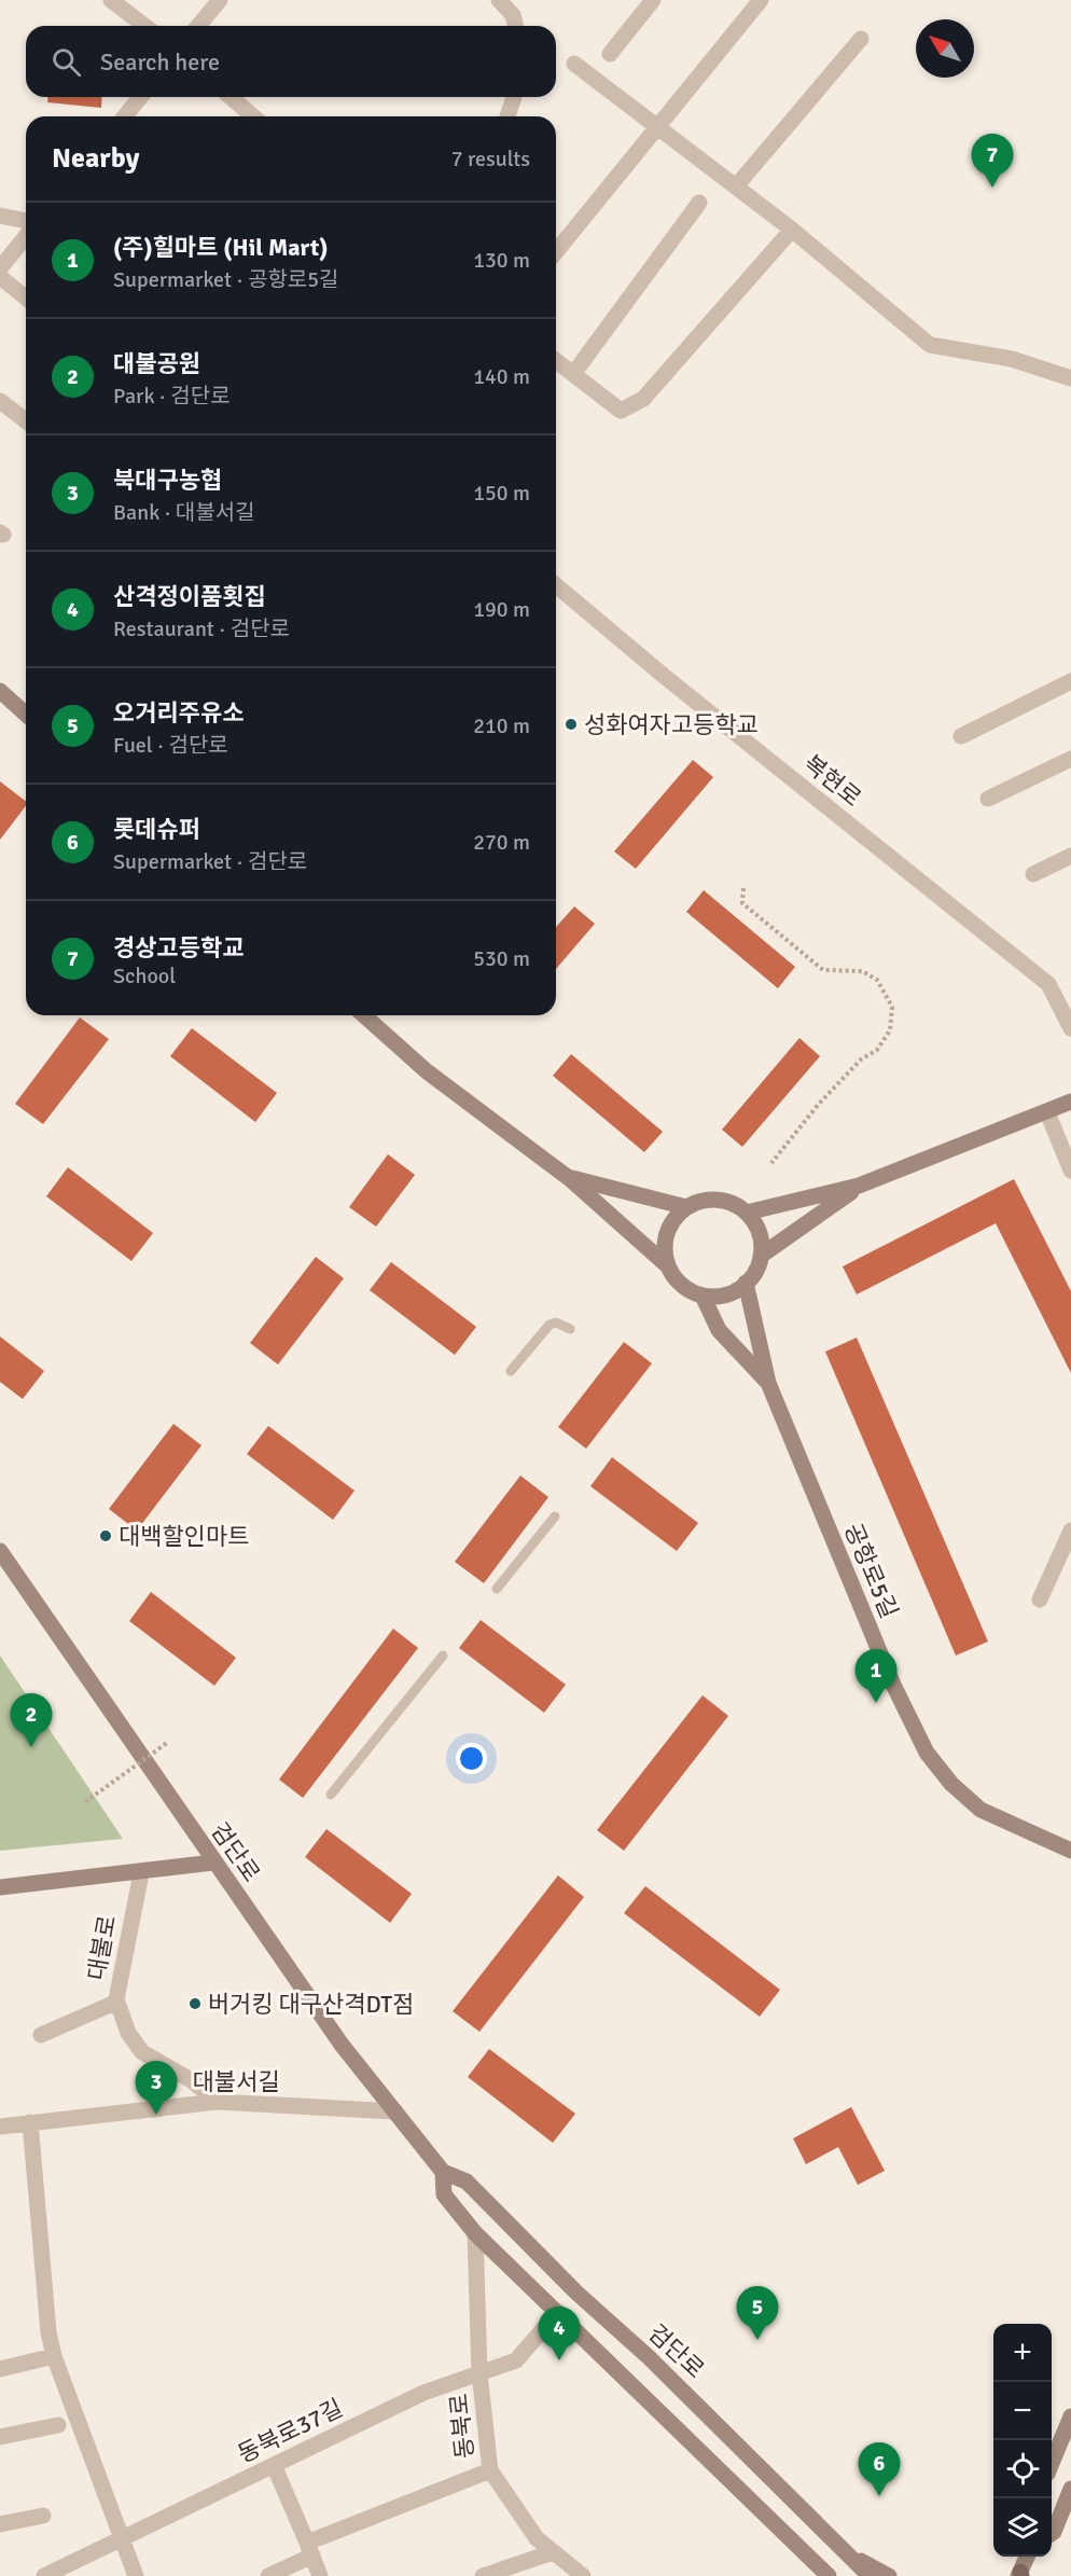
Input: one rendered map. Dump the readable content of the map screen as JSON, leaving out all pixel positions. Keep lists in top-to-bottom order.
{
  "streets": {
    "main road": ["공항로5길", "검단로", "대불로"],
    "street": [
      "복현로",
      "대불서길",
      "동북로",
      "동북로37길"
    ]
  },
  "crossings": [
    ["검단로", "대불로"],
    ["검단로", "대불서길"],
    ["검단로", "동북로"],
    ["검단로", "동북로37길"],
    ["대불로", "대불서길"],
    ["동북로", "동북로37길"]
  ],
  "places": ["성화여자고등학교", "대백할인마트", "버거킹 대구산격DT점"],
  "north": "top left",
  "page": {
    "search": "Search here",
    "heading": ["Nearby", "7 results"],
    "pins": [
      "7",
      "1",
      "2",
      "3",
      "5",
      "4",
      "6"
    ],
    "list": [
      {
        "mark": "1",
        "name": "(주)힐마트 (Hil Mart)",
        "note": "Supermarket · 공항로5길",
        "value": "130 m"
      },
      {
        "mark": "2",
        "name": "대불공원",
        "note": "Park · 검단로",
        "value": "140 m"
      },
      {
        "mark": "3",
        "name": "북대구농협",
        "note": "Bank · 대불서길",
        "value": "150 m"
      },
      {
        "mark": "4",
        "name": "산격정이품횟집",
        "note": "Restaurant · 검단로",
        "value": "190 m"
      },
      {
        "mark": "5",
        "name": "오거리주유소",
        "note": "Fuel · 검단로",
        "value": "210 m"
      },
      {
        "mark": "6",
        "name": "롯데슈퍼",
        "note": "Supermarket · 검단로",
        "value": "270 m"
      },
      {
        "mark": "7",
        "name": "경상고등학교",
        "note": "School",
        "value": "530 m"
      }
    ],
    "map_buttons": ["+", "−"]
  }
}
